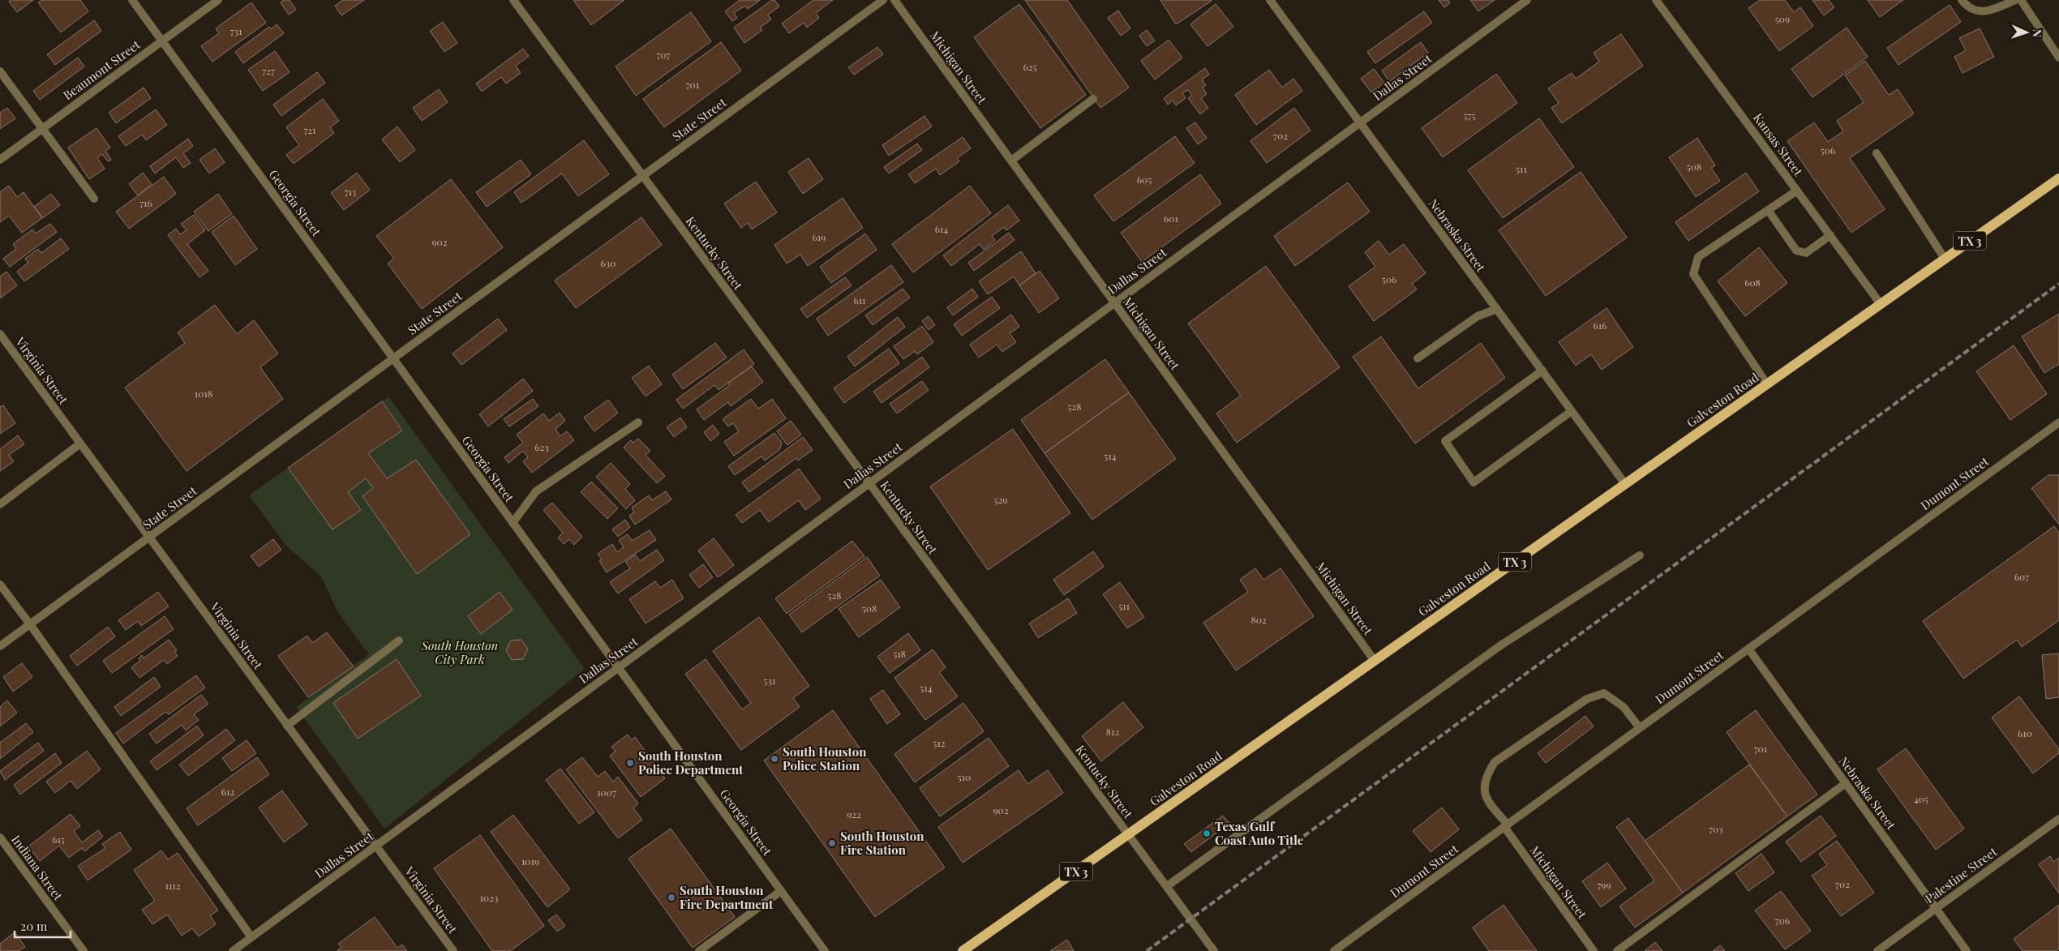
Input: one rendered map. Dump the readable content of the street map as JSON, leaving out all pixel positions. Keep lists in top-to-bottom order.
{
  "streets": {
    "main road": ["TX 3", "Galveston Road"],
    "street": [
      "Michigan Street",
      "Beaumont Street",
      "Dallas Street",
      "State Street",
      "Kansas Street",
      "Georgia Street",
      "Nebraska Street",
      "Kentucky Street",
      "Virginia Street",
      "Dumont Street",
      "Indiana Street",
      "Palestine Street"
    ]
  },
  "crossings": [
    ["Michigan Street", "Dallas Street"],
    ["Michigan Street", "Galveston Road"],
    ["Michigan Street", "Dumont Street"],
    ["Beaumont Street", "Georgia Street"],
    ["Dallas Street", "Georgia Street"],
    ["Dallas Street", "Nebraska Street"],
    ["Dallas Street", "Kentucky Street"],
    ["Dallas Street", "Virginia Street"],
    ["State Street", "Georgia Street"],
    ["State Street", "Kentucky Street"],
    ["State Street", "Virginia Street"],
    ["Kansas Street", "Galveston Road"],
    ["Nebraska Street", "Galveston Road"],
    ["Nebraska Street", "Dumont Street"],
    ["Nebraska Street", "Palestine Street"],
    ["Kentucky Street", "Galveston Road"]
  ],
  "parks": ["South Houston City Park"],
  "places": [
    "South Houston Police Station",
    "South Houston Police Department",
    "Texas Gulf Coast Auto Title",
    "South Houston Fire Station",
    "South Houston Fire Department"
  ],
  "house_numbers": [
    "509",
    "731",
    "707",
    "625",
    "727",
    "701",
    "575",
    "721",
    "702",
    "506",
    "508",
    "511",
    "605",
    "713",
    "716",
    "601",
    "614",
    "619",
    "902",
    "630",
    "506",
    "608",
    "611",
    "616",
    "1018",
    "528",
    "623",
    "514",
    "529",
    "607",
    "528",
    "511",
    "508",
    "802",
    "518",
    "531",
    "514",
    "812",
    "610",
    "512",
    "701",
    "510",
    "612",
    "1007",
    "405",
    "902",
    "922",
    "703",
    "615",
    "1019",
    "702",
    "799",
    "1112",
    "1023",
    "706"
  ],
  "scale_bar": "20 m",
  "north": "right"
}
